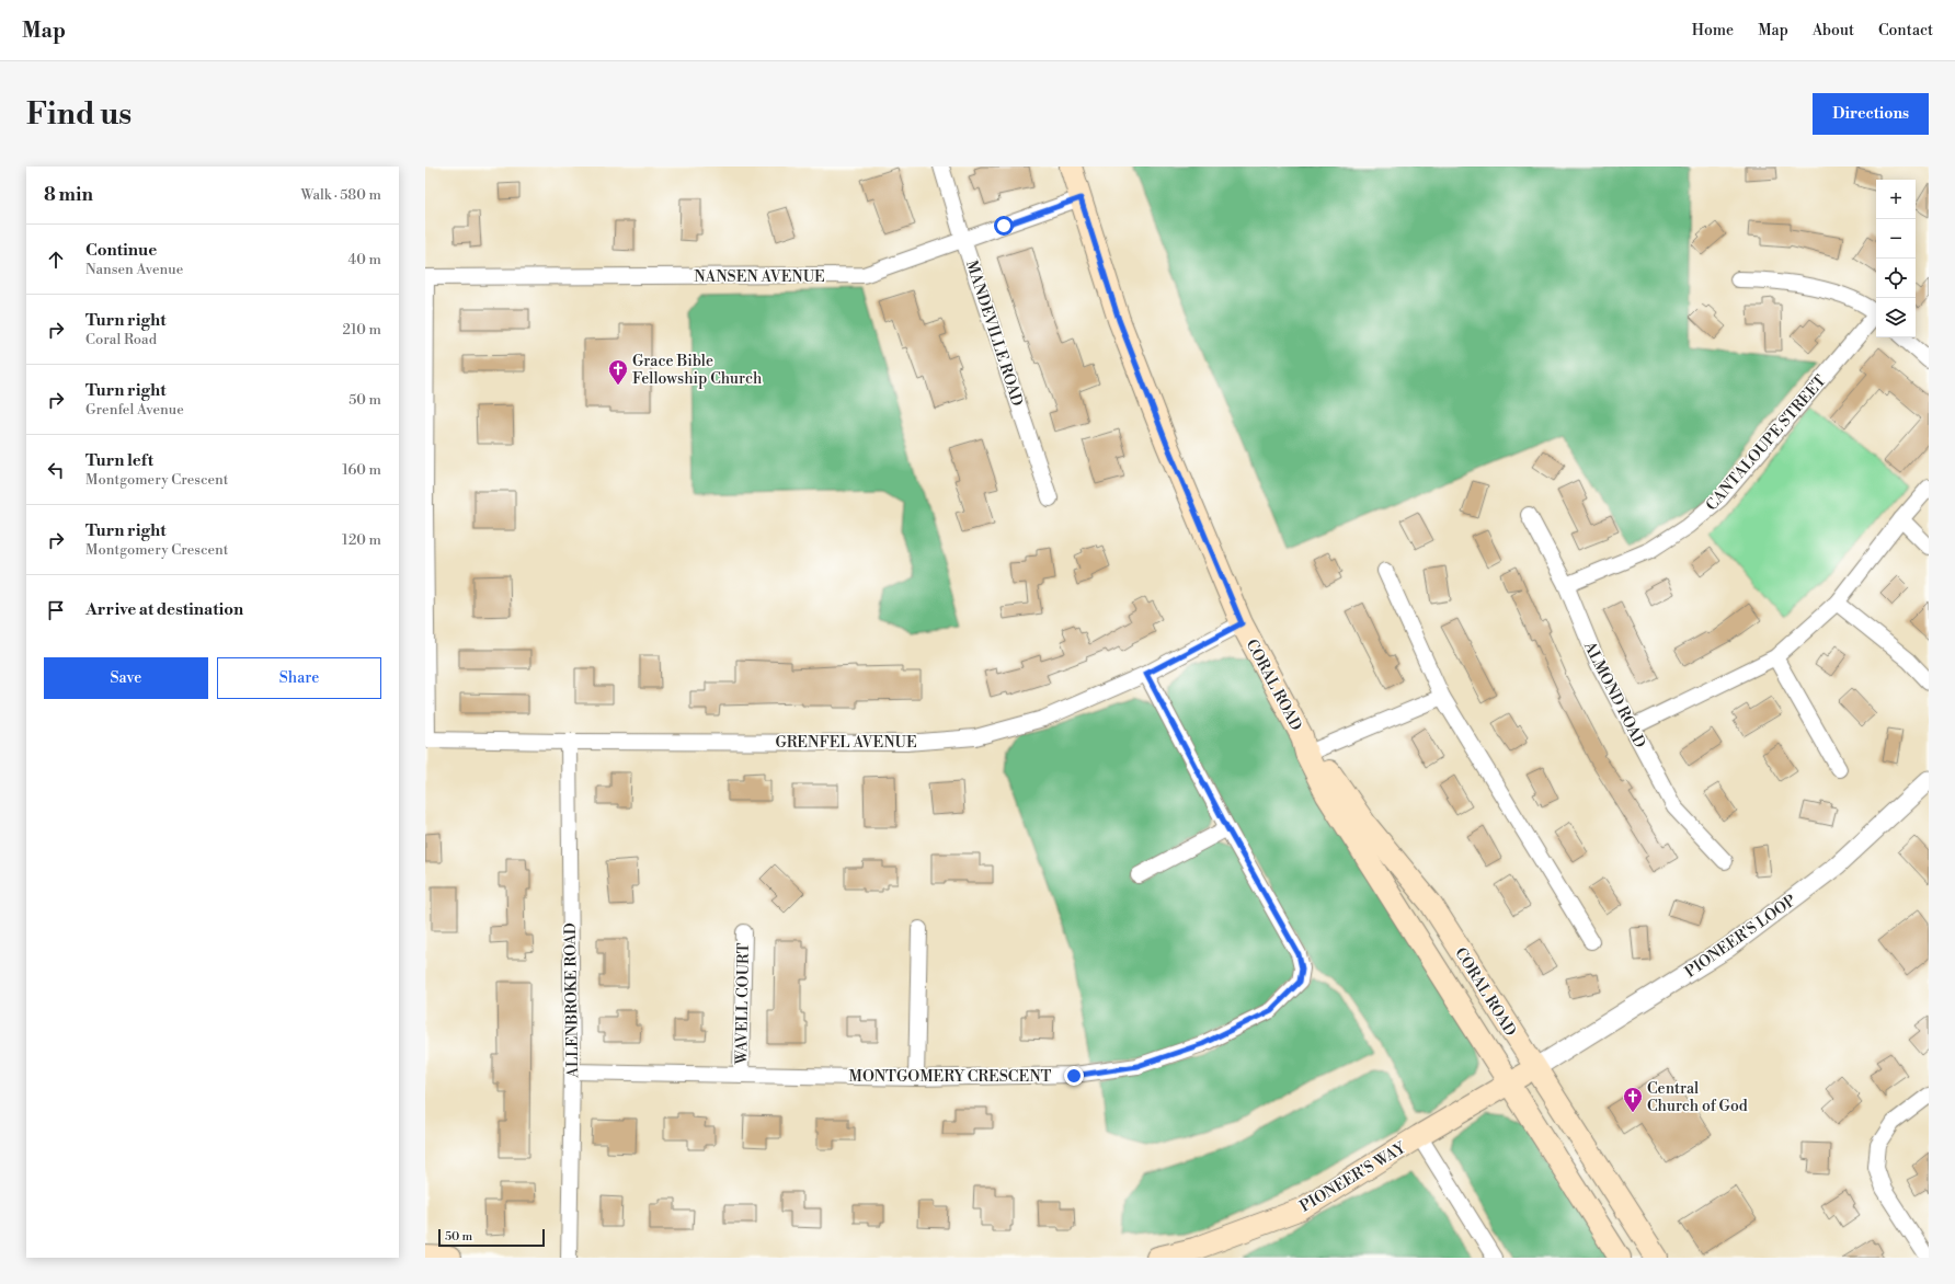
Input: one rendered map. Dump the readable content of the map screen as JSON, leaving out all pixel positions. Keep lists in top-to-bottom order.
{
  "streets": {
    "main road": ["CORAL ROAD", "PIONEER'S WAY"],
    "street": [
      "NANSEN AVENUE",
      "MANDEVILLE ROAD",
      "CANTALOUPE STREET",
      "ALMOND ROAD",
      "GRENFEL AVENUE",
      "PIONEER'S LOOP",
      "ALLENBROKE ROAD",
      "WAVELL COURT",
      "MONTGOMERY CRESCENT"
    ]
  },
  "crossings": [
    ["NANSEN AVENUE", "MANDEVILLE ROAD"],
    ["NANSEN AVENUE", "CORAL ROAD"],
    ["CANTALOUPE STREET", "ALMOND ROAD"],
    ["CORAL ROAD", "GRENFEL AVENUE"],
    ["CORAL ROAD", "PIONEER'S LOOP"],
    ["CORAL ROAD", "PIONEER'S WAY"],
    ["GRENFEL AVENUE", "ALLENBROKE ROAD"],
    ["GRENFEL AVENUE", "MONTGOMERY CRESCENT"],
    ["PIONEER'S LOOP", "PIONEER'S WAY"],
    ["ALLENBROKE ROAD", "MONTGOMERY CRESCENT"],
    ["WAVELL COURT", "MONTGOMERY CRESCENT"]
  ],
  "places": {
    "church": ["Grace Bible Fellowship Church", "Central Church of God"]
  },
  "scale_bar": "50 m",
  "page": {
    "header": "Map",
    "nav": [
      "Home",
      "Map",
      "About",
      "Contact"
    ],
    "buttons": [
      "Directions",
      ["Save", "Share"]
    ],
    "title": "Find us",
    "heading": ["8 min", "Walk · 580 m"],
    "map_buttons": ["+", "−"],
    "list": [
      ["Continue", "Nansen Avenue", "40 m"],
      ["Turn right", "Coral Road", "210 m"],
      ["Turn right", "Grenfel Avenue", "50 m"],
      ["Turn left", "Montgomery Crescent", "160 m"],
      ["Turn right", "Montgomery Crescent", "120 m"],
      "Arrive at destination"
    ],
    "scale": "50 m"
  }
}
